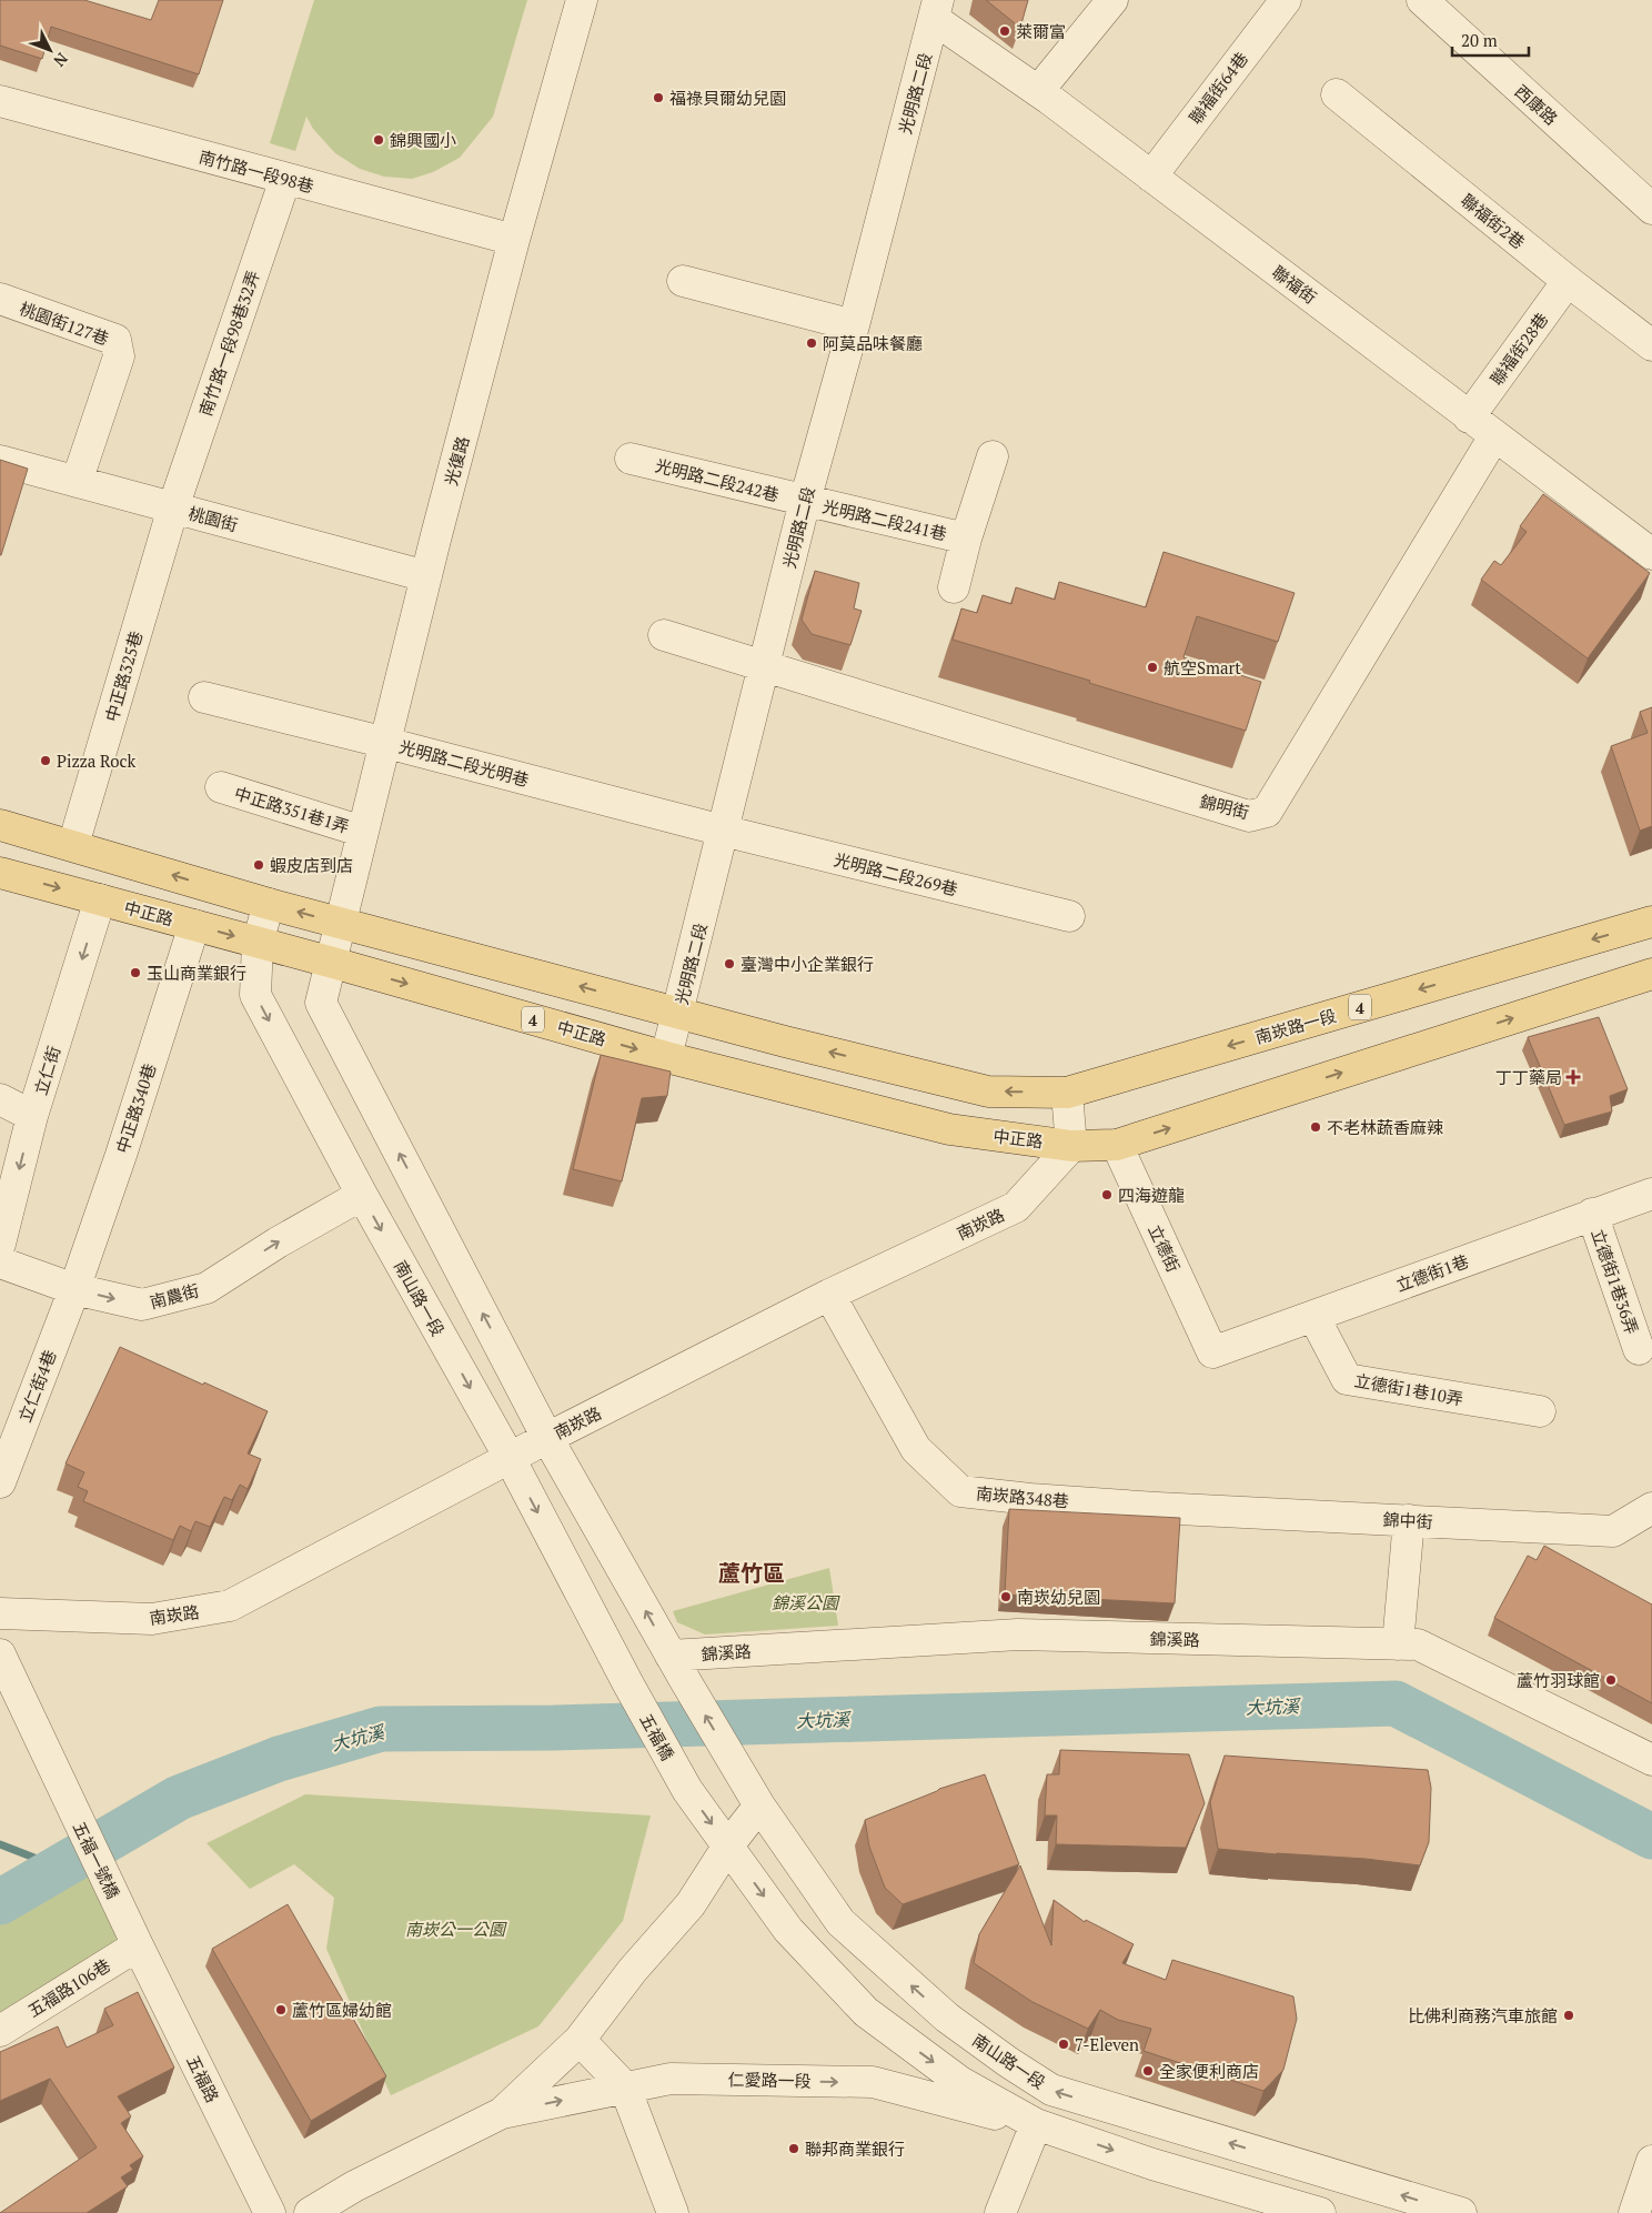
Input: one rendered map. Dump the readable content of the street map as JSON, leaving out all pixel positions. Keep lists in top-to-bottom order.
{
  "streets": {
    "main road": ["中正路", "4", "南崁路一段"],
    "street": [
      "聯福街64巷",
      "光明路二段",
      "西康路",
      "南竹路一段98巷",
      "聯福街2巷",
      "聯福街",
      "桃園街127巷",
      "南竹路一段98巷32弄",
      "聯福街28巷",
      "光復路",
      "光明路二段242巷",
      "桃園街",
      "光明路二段241巷",
      "中正路325巷",
      "光明路二段光明巷",
      "錦明街",
      "中正路351巷1弄",
      "光明路二段269巷",
      "立仁街",
      "中正路340巷",
      "南崁路",
      "立德街",
      "立德街1巷",
      "立德街1巷36弄",
      "南農街",
      "南山路一段",
      "立仁街4巷",
      "立德街1巷10弄",
      "南崁路348巷",
      "錦中街",
      "錦溪路",
      "五福橋",
      "五福一號橋",
      "五福路106巷",
      "五福路",
      "仁愛路一段"
    ]
  },
  "crossings": [
    ["聯福街64巷", "聯福街"],
    ["光明路二段", "聯福街"],
    ["光明路二段", "光明路二段242巷"],
    ["光明路二段", "光明路二段241巷"],
    ["光明路二段", "光明路二段光明巷"],
    ["光明路二段", "錦明街"],
    ["光明路二段", "光明路二段269巷"],
    ["光明路二段", "中正路"],
    ["光明路二段", "4"],
    ["南竹路一段98巷", "南竹路一段98巷32弄"],
    ["南竹路一段98巷", "光復路"],
    ["聯福街2巷", "聯福街28巷"],
    ["聯福街", "聯福街28巷"],
    ["聯福街", "錦明街"],
    ["桃園街127巷", "桃園街"],
    ["南竹路一段98巷32弄", "桃園街"],
    ["南竹路一段98巷32弄", "中正路325巷"],
    ["光復路", "桃園街"],
    ["光復路", "光明路二段光明巷"],
    ["光復路", "中正路351巷1弄"],
    ["光復路", "4"],
    ["光明路二段242巷", "光明路二段241巷"],
    ["桃園街", "中正路325巷"],
    ["中正路325巷", "4"],
    ["光明路二段光明巷", "光明路二段269巷"],
    ["中正路", "4"],
    ["中正路", "立仁街"],
    ["中正路", "中正路340巷"],
    ["中正路", "南崁路"],
    ["中正路", "南山路一段"],
    ["4", "南崁路一段"],
    ["4", "南崁路"],
    ["4", "立德街"],
    ["4", "南山路一段"],
    ["中正路340巷", "南農街"],
    ["中正路340巷", "立仁街4巷"],
    ["南崁路", "南山路一段"],
    ["南崁路", "南崁路348巷"],
    ["立德街", "立德街1巷"],
    ["立德街1巷", "立德街1巷36弄"],
    ["立德街1巷", "立德街1巷10弄"],
    ["南農街", "南山路一段"],
    ["南農街", "立仁街4巷"],
    ["南山路一段", "錦溪路"],
    ["南山路一段", "五福橋"],
    ["南山路一段", "仁愛路一段"],
    ["南崁路348巷", "錦中街"],
    ["五福橋", "仁愛路一段"],
    ["五福一號橋", "五福路106巷"],
    ["五福一號橋", "五福路"],
    ["五福路106巷", "五福路"]
  ],
  "one_way": [
    "立仁街",
    "南農街",
    "五福橋",
    "仁愛路一段"
  ],
  "districts": ["蘆竹區"],
  "water": ["大坑溪"],
  "parks": ["錦溪公園", "南崁公一公園"],
  "places": {
    "other": [
      "萊爾富",
      "福祿貝爾幼兒園",
      "錦興國小",
      "阿莫品味餐廳",
      "航空Smart",
      "Pizza Rock",
      "蝦皮店到店",
      "臺灣中小企業銀行",
      "玉山商業銀行",
      "不老林蔬香麻辣",
      "四海遊龍",
      "南崁幼兒園",
      "蘆竹羽球館",
      "蘆竹區婦幼館",
      "比佛利商務汽車旅館",
      "7-Eleven",
      "全家便利商店",
      "聯邦商業銀行"
    ],
    "health": ["丁丁藥局"]
  },
  "scale_bar": "20 m",
  "north": "bottom right"
}
